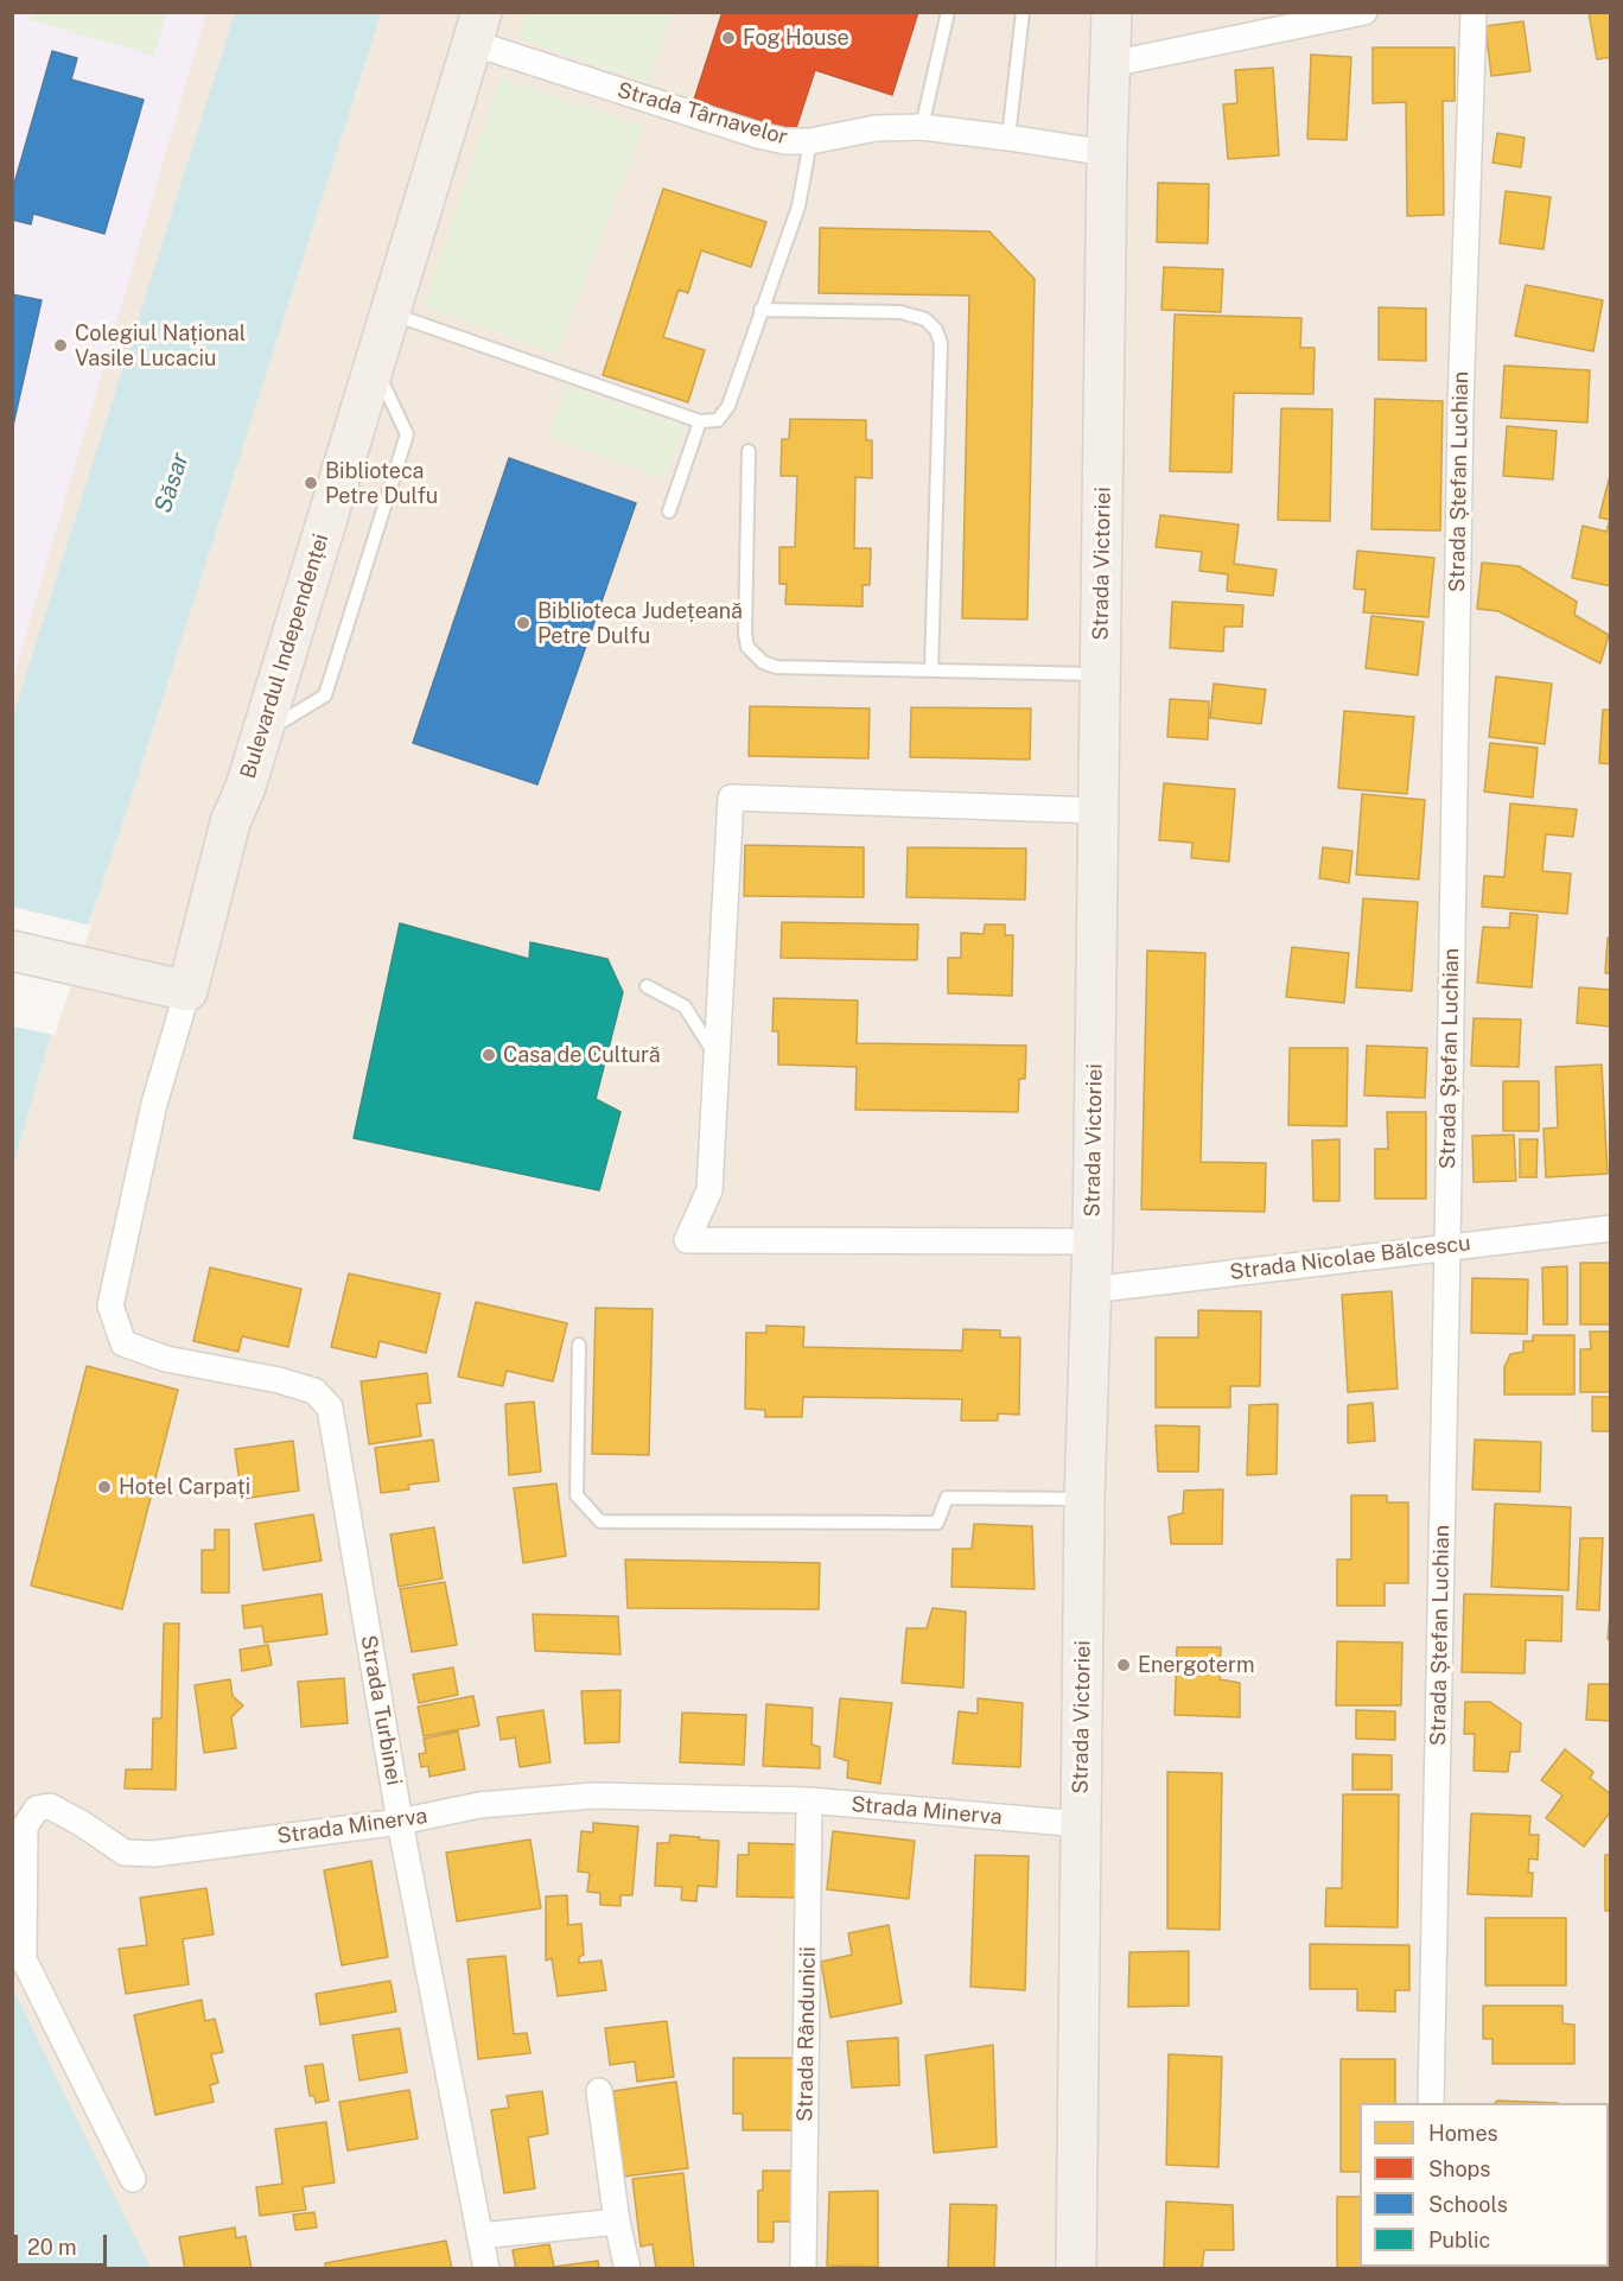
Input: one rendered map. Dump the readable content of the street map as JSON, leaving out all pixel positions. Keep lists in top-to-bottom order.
{
  "streets": {
    "main road": ["Strada Victoriei", "Bulevardul Independenței"],
    "street": [
      "Strada Târnavelor",
      "Strada Ștefan Luchian",
      "Strada Nicolae Bălcescu",
      "Strada Turbinei",
      "Strada Minerva",
      "Strada Rândunicii"
    ]
  },
  "crossings": [
    ["Strada Târnavelor", "Strada Victoriei"],
    ["Strada Târnavelor", "Bulevardul Independenței"],
    ["Strada Ștefan Luchian", "Strada Nicolae Bălcescu"],
    ["Strada Victoriei", "Strada Nicolae Bălcescu"],
    ["Strada Victoriei", "Strada Minerva"],
    ["Bulevardul Independenței", "Strada Turbinei"],
    ["Strada Turbinei", "Strada Minerva"],
    ["Strada Minerva", "Strada Rândunicii"]
  ],
  "water": ["Săsar"],
  "places": [
    "Fog House",
    "Colegiul Național Vasile Lucaciu",
    "Biblioteca Petre Dulfu",
    "Biblioteca Județeană Petre Dulfu",
    "Casa de Cultură",
    "Hotel Carpați",
    "Energoterm"
  ],
  "legend": [
    "Homes",
    "Shops",
    "Schools",
    "Public"
  ],
  "scale_bar": "20 m"
}
